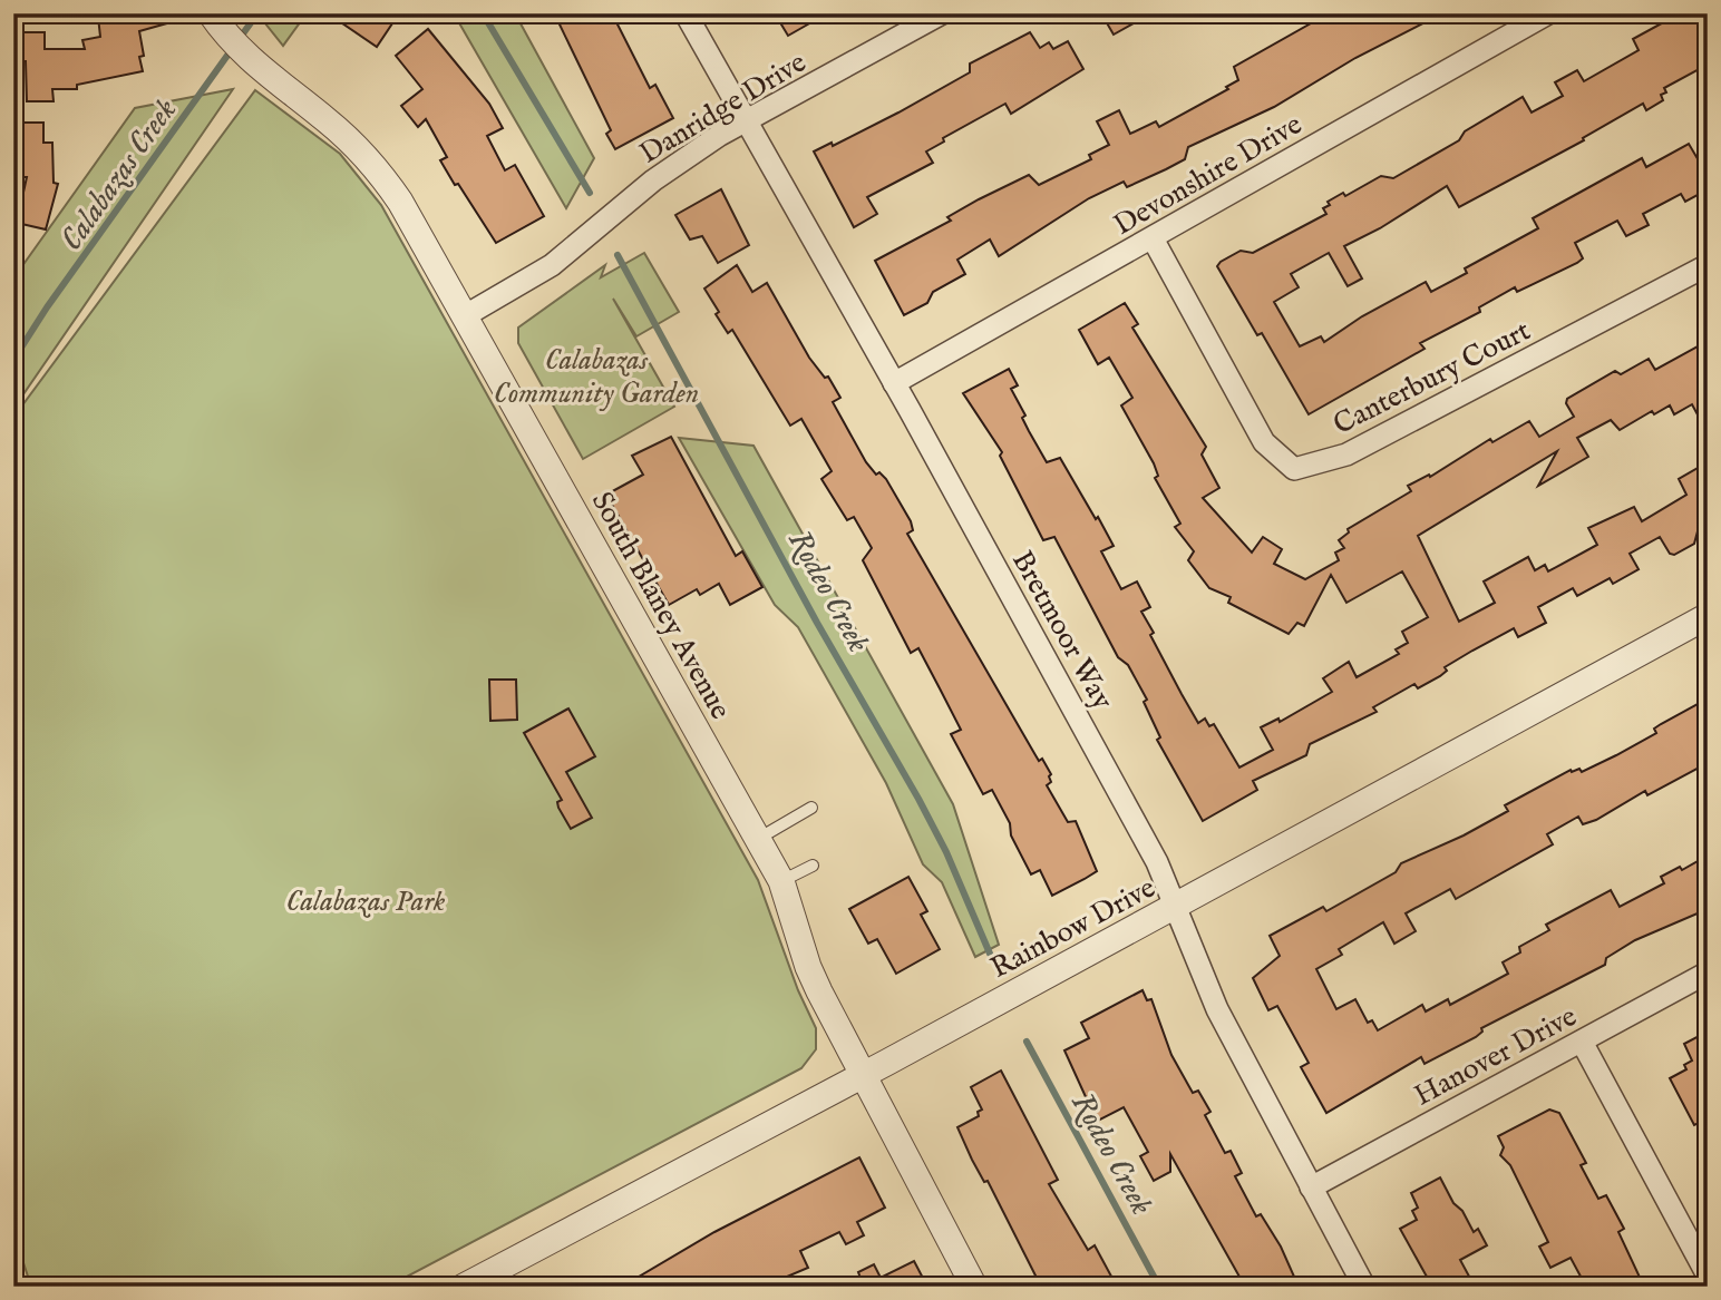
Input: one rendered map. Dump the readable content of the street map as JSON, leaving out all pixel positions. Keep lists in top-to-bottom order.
{
  "streets": {
    "street": [
      "Danridge Drive",
      "Devonshire Drive",
      "Canterbury Court",
      "South Blaney Avenue",
      "Bretmoor Way",
      "Rainbow Drive",
      "Hanover Drive"
    ]
  },
  "crossings": [
    ["Danridge Drive", "South Blaney Avenue"],
    ["Danridge Drive", "Bretmoor Way"],
    ["Devonshire Drive", "Canterbury Court"],
    ["Devonshire Drive", "Bretmoor Way"],
    ["South Blaney Avenue", "Rainbow Drive"],
    ["Bretmoor Way", "Rainbow Drive"],
    ["Bretmoor Way", "Hanover Drive"]
  ],
  "water": ["Calabazas Creek", "Rodeo Creek"],
  "parks": ["Calabazas Community Garden", "Calabazas Park"]
}
